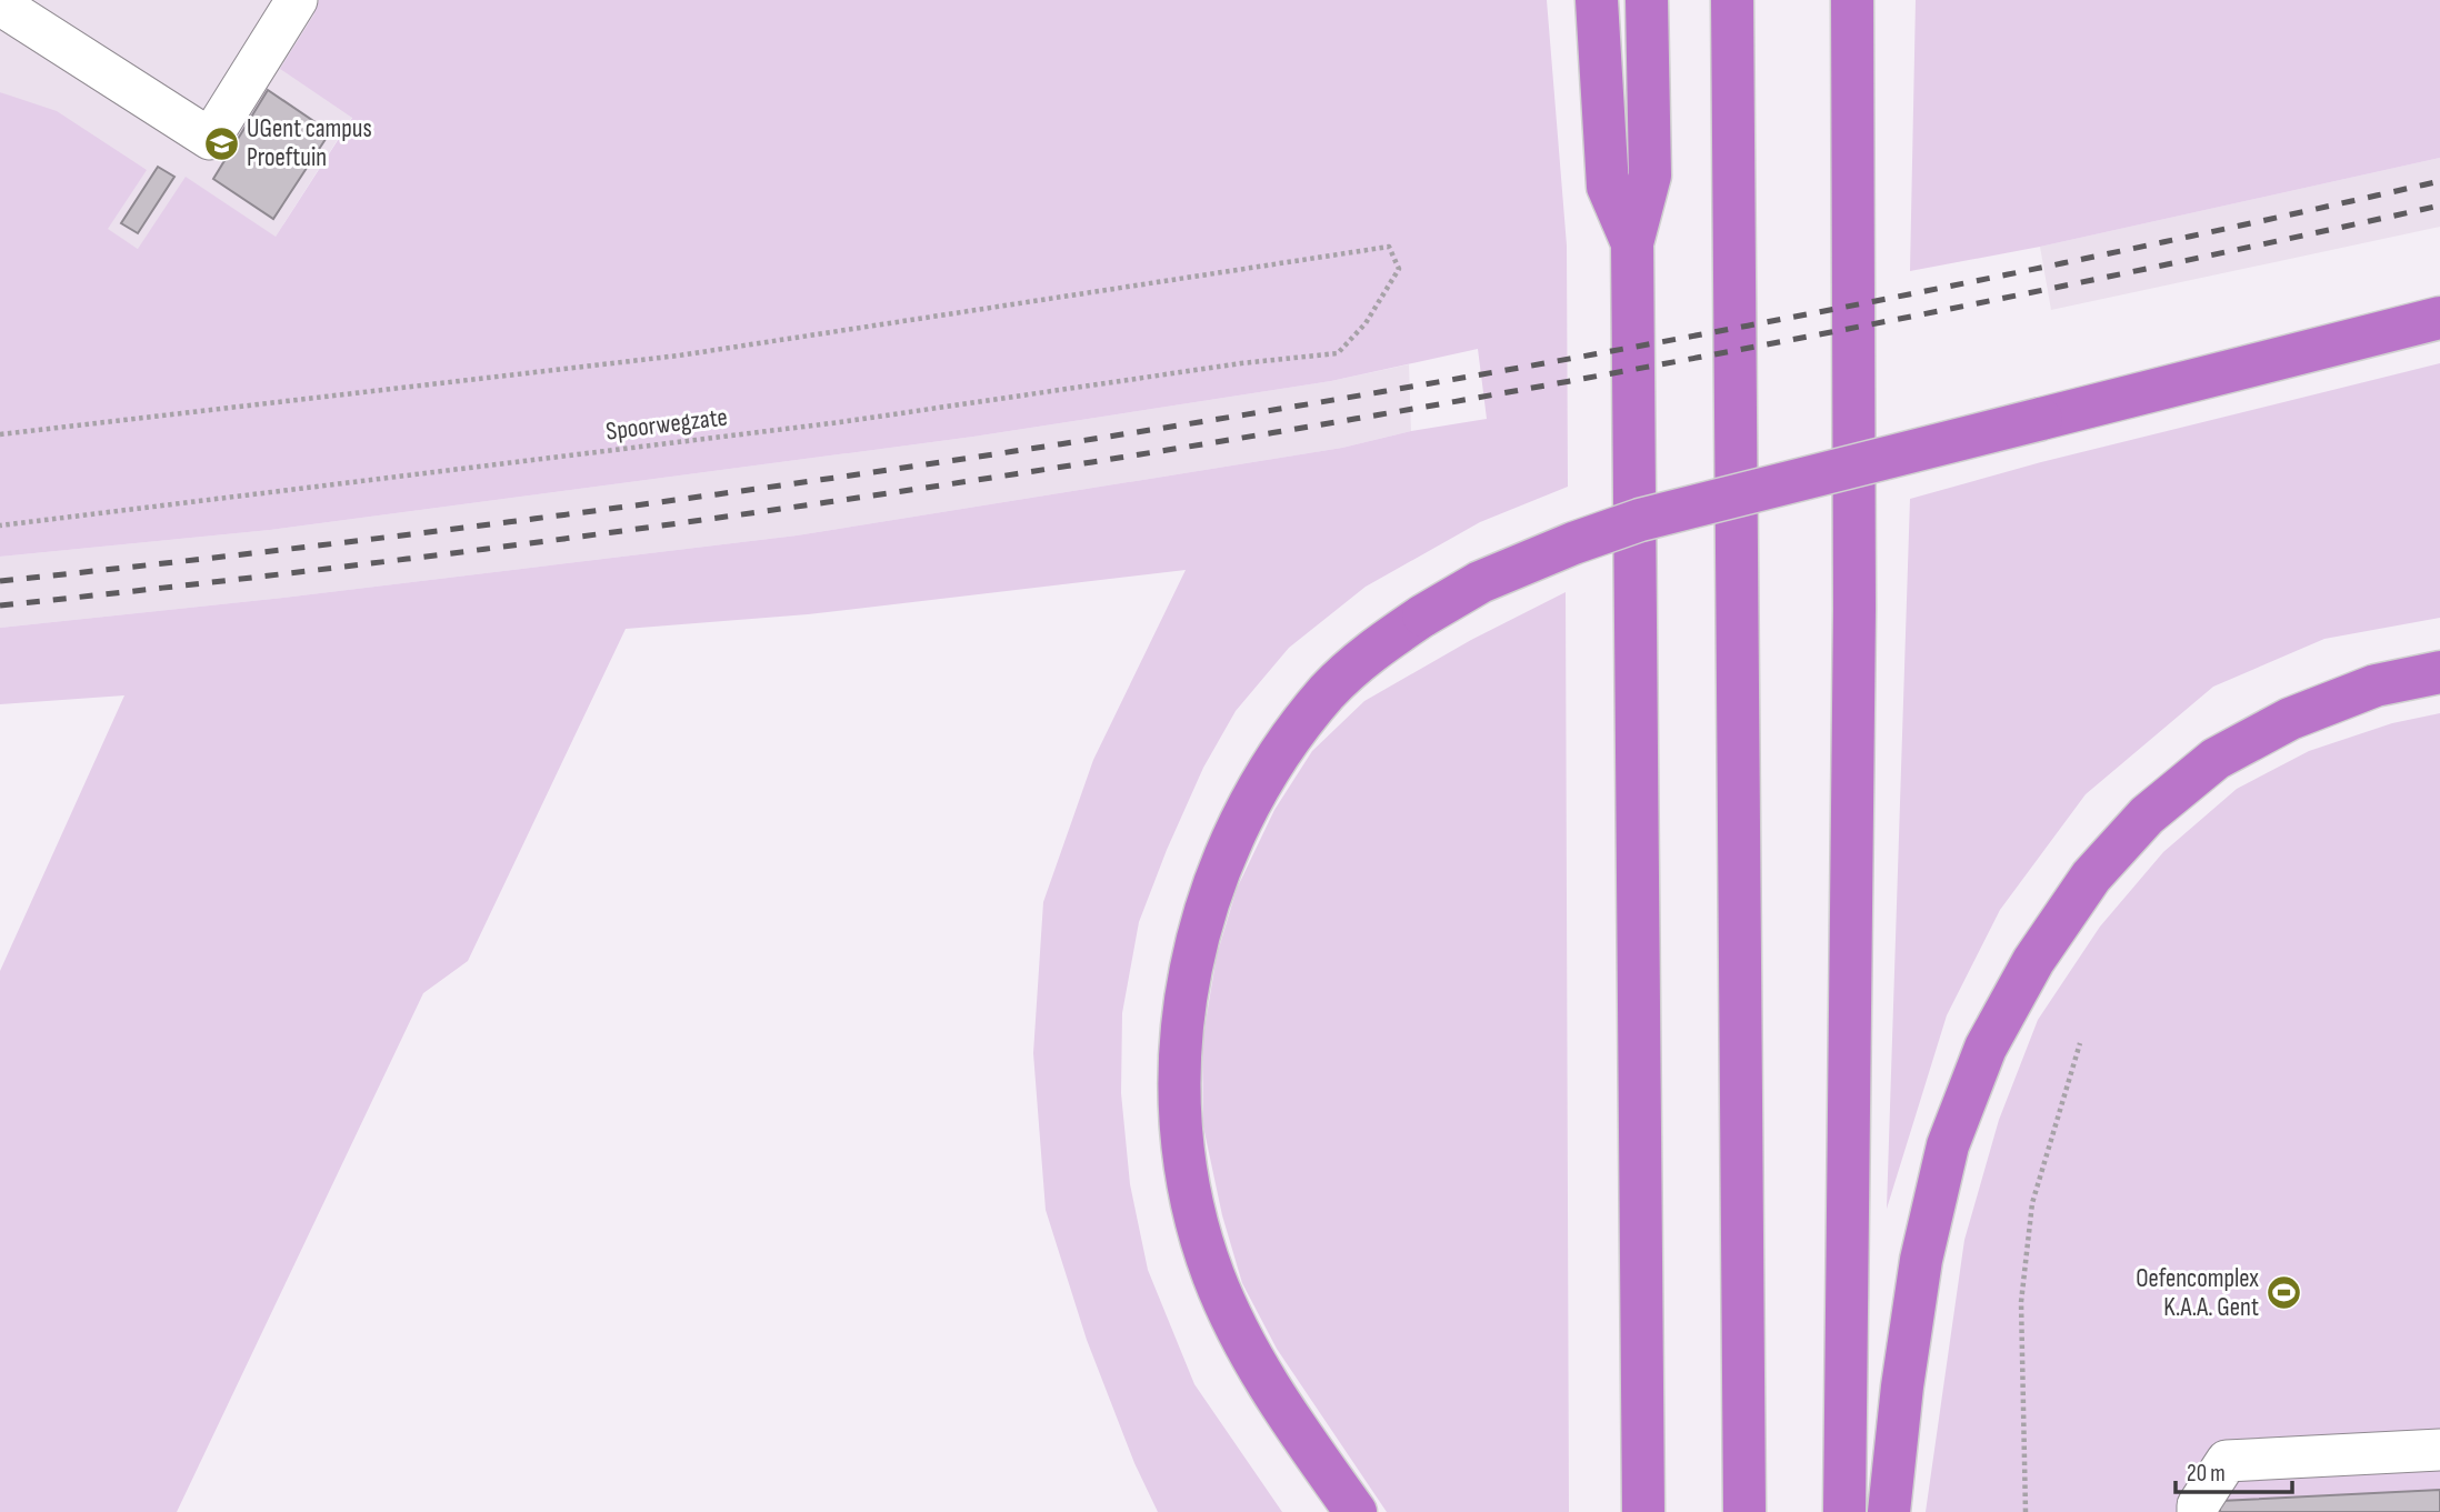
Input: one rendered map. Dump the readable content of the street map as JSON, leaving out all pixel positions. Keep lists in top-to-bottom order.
{
  "streets": {
    "path": ["Spoorwegzate"]
  },
  "places": {
    "school or university": ["UGent campus Proeftuin"],
    "sports": ["Oefencomplex K.A.A. Gent"]
  },
  "scale_bar": "20 m"
}
